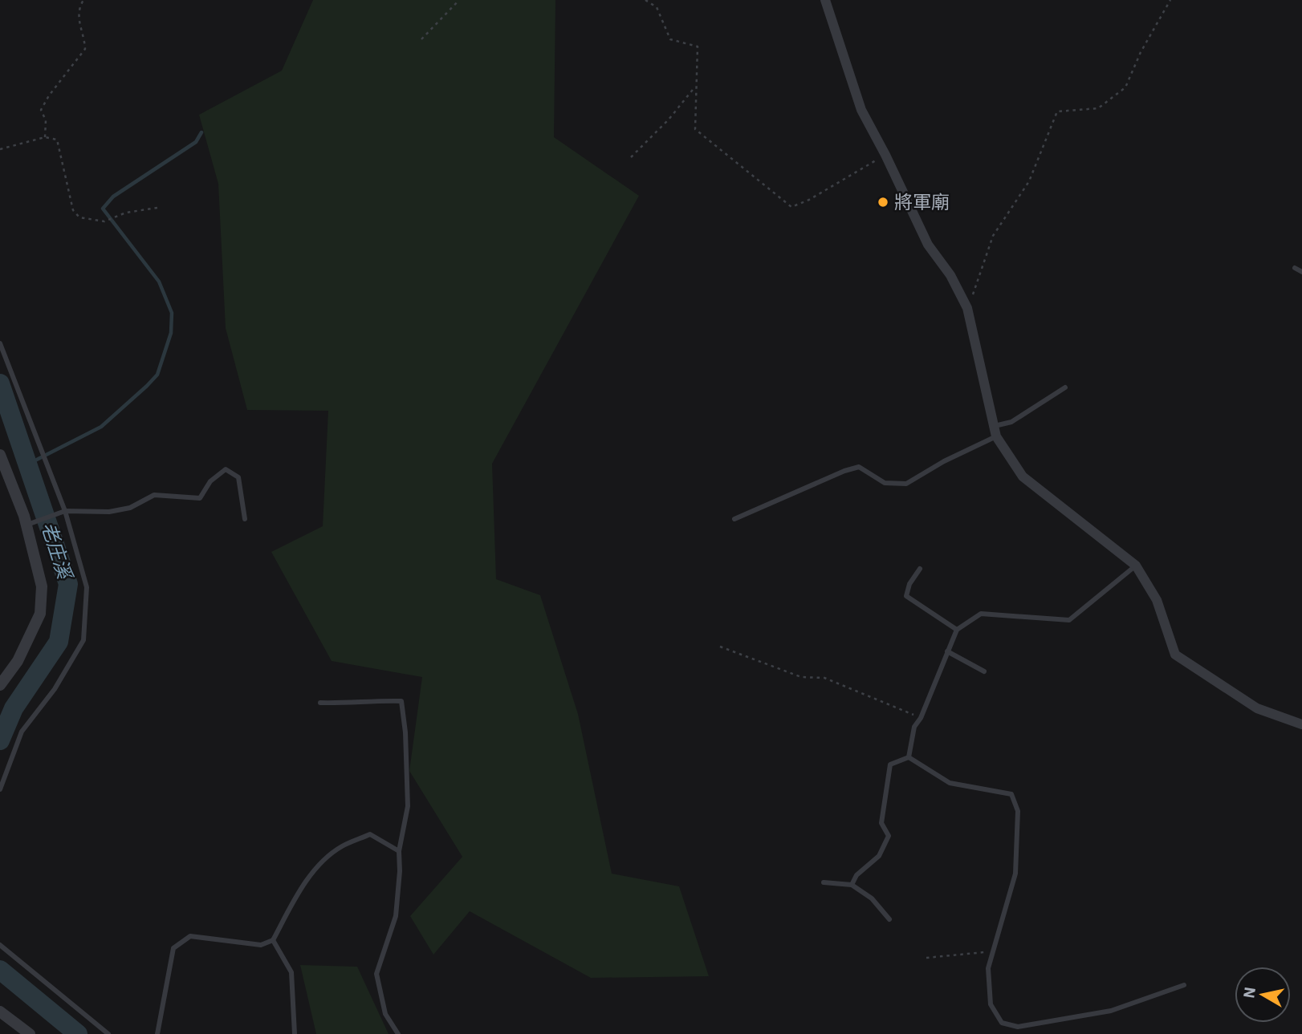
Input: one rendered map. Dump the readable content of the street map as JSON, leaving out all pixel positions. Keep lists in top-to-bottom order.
{
  "water": ["老庄溪"],
  "places": ["將軍廟"],
  "north": "left"
}
